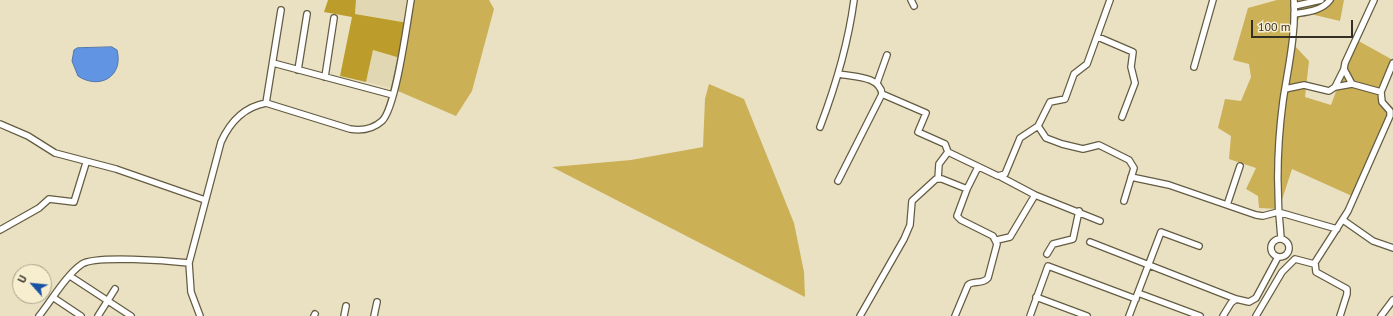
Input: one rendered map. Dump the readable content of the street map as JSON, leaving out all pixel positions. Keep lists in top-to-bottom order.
{
  "scale_bar": "100 m",
  "north": "top left"
}
